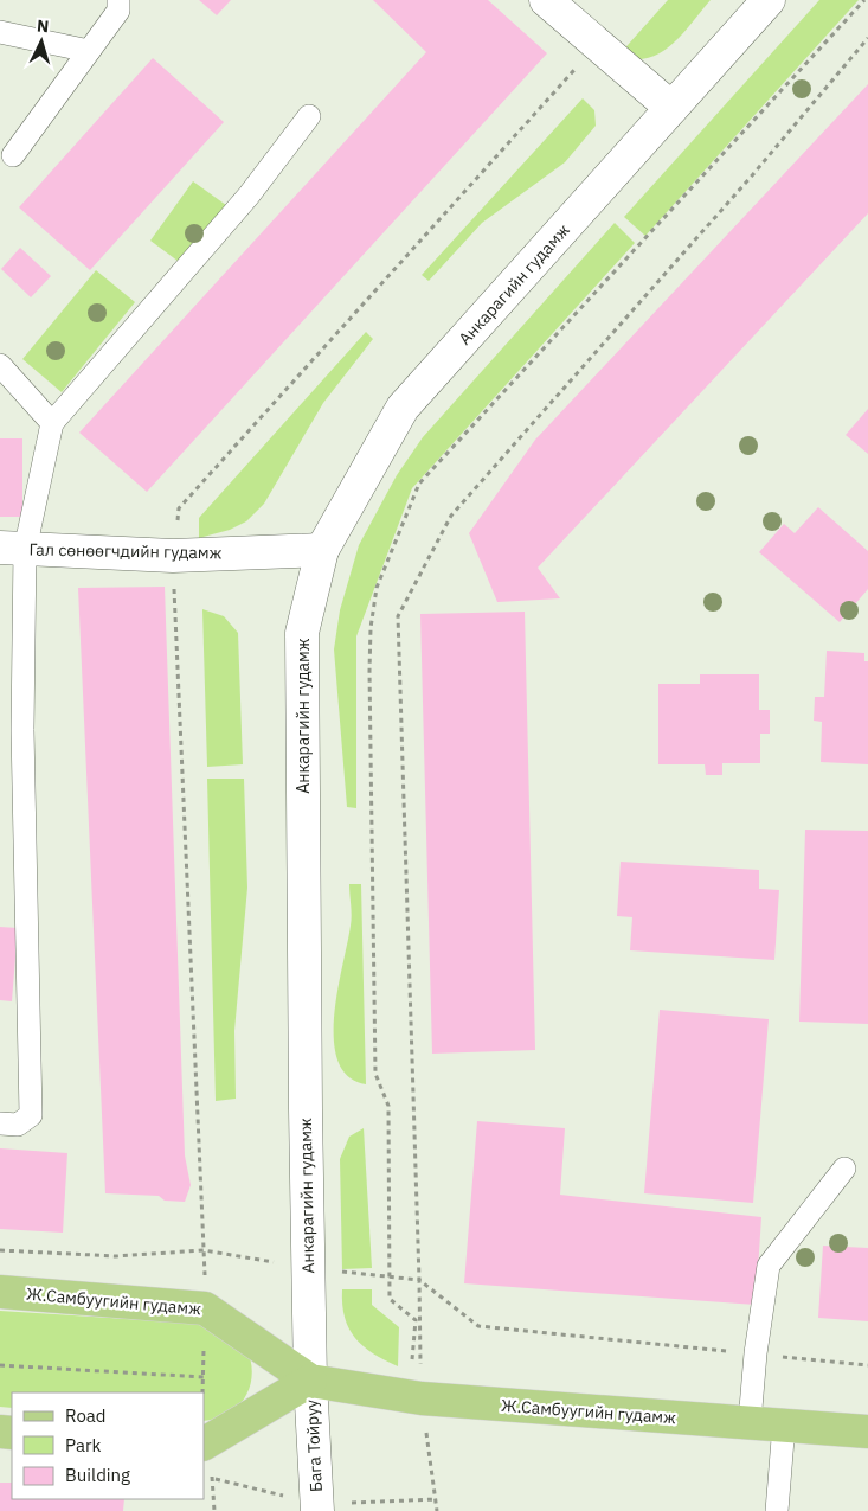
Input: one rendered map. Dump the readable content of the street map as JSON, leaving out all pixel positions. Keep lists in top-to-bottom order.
{
  "streets": {
    "main road": [
      "Анкарагийн гудамж",
      "Гал сөнөөгчдийн гудамж",
      "Ж.Самбуугийн гудамж",
      "Бага Тойруу"
    ]
  },
  "crossings": [
    ["Анкарагийн гудамж", "Гал сөнөөгчдийн гудамж"],
    ["Анкарагийн гудамж", "Ж.Самбуугийн гудамж"],
    ["Анкарагийн гудамж", "Бага Тойруу"],
    ["Ж.Самбуугийн гудамж", "Бага Тойруу"]
  ],
  "legend": ["Road", "Park", "Building"],
  "north": "top"
}
